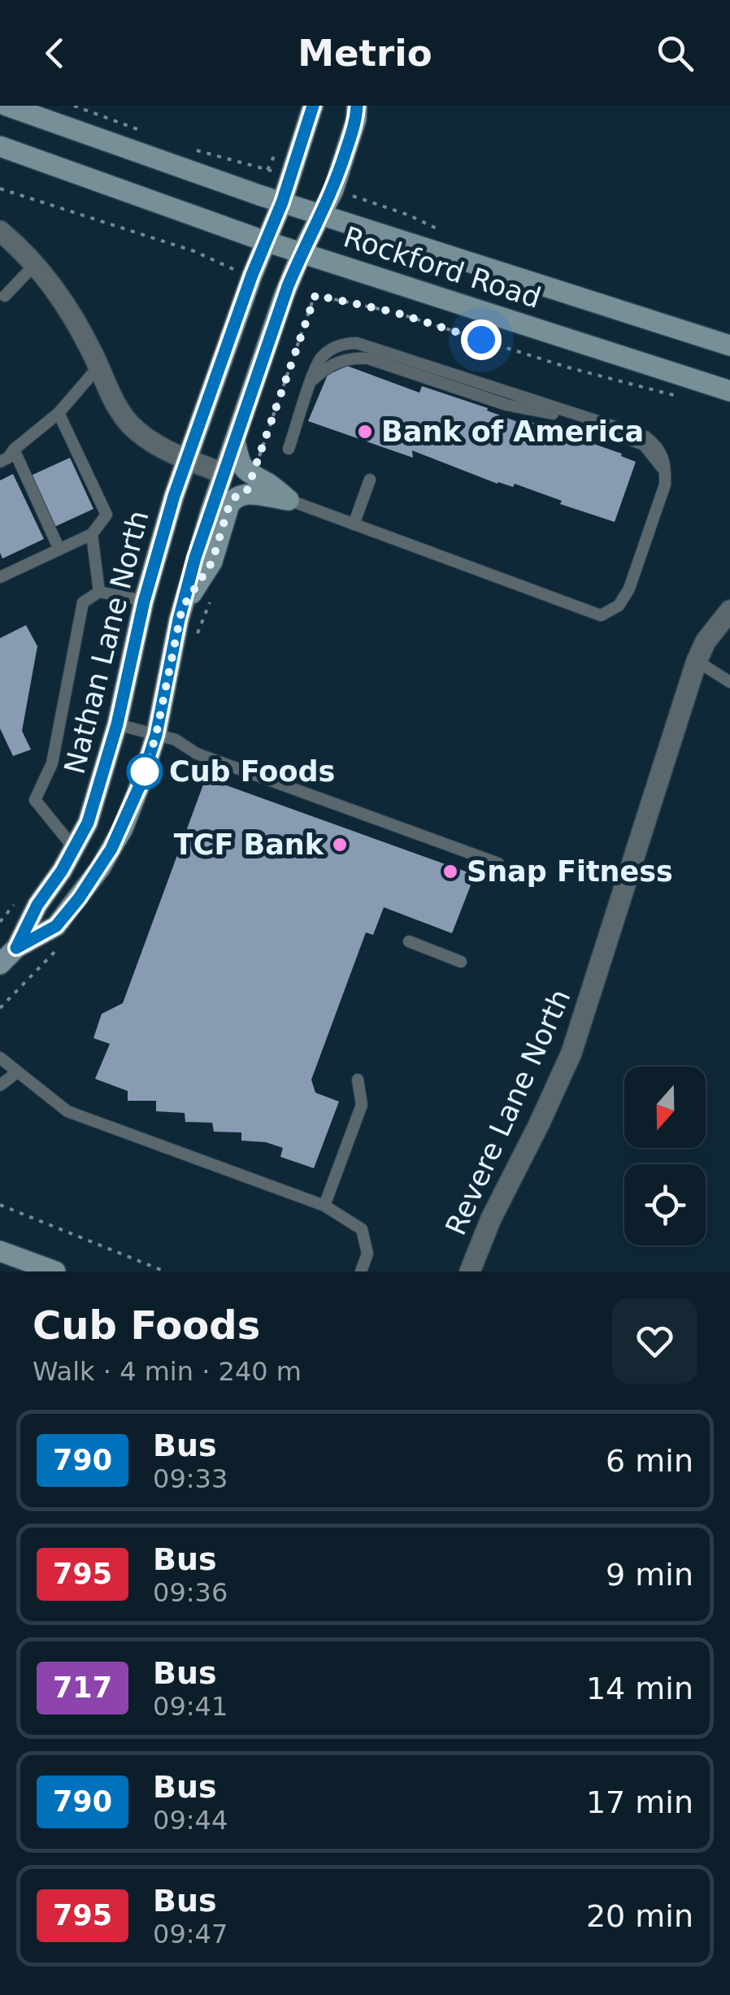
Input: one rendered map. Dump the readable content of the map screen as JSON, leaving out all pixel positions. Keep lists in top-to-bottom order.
{
  "streets": {
    "street": ["Rockford Road", "Nathan Lane North", "Revere Lane North"]
  },
  "crossings": [
    ["Rockford Road", "Nathan Lane North"]
  ],
  "places": [
    "Bank of America",
    "Cub Foods",
    "TCF Bank",
    "Snap Fitness"
  ],
  "lines": ["bus line 790"],
  "north": "bottom",
  "page": {
    "header": "Metrio",
    "heading": ["Cub Foods", "Walk · 4 min · 240 m"],
    "list": [
      {
        "mark": "790",
        "name": "Bus",
        "note": "09:33",
        "value": "6 min"
      },
      {
        "mark": "795",
        "name": "Bus",
        "note": "09:36",
        "value": "9 min"
      },
      {
        "mark": "717",
        "name": "Bus",
        "note": "09:41",
        "value": "14 min"
      },
      {
        "mark": "790",
        "name": "Bus",
        "note": "09:44",
        "value": "17 min"
      },
      {
        "mark": "795",
        "name": "Bus",
        "note": "09:47",
        "value": "20 min"
      }
    ]
  }
}
